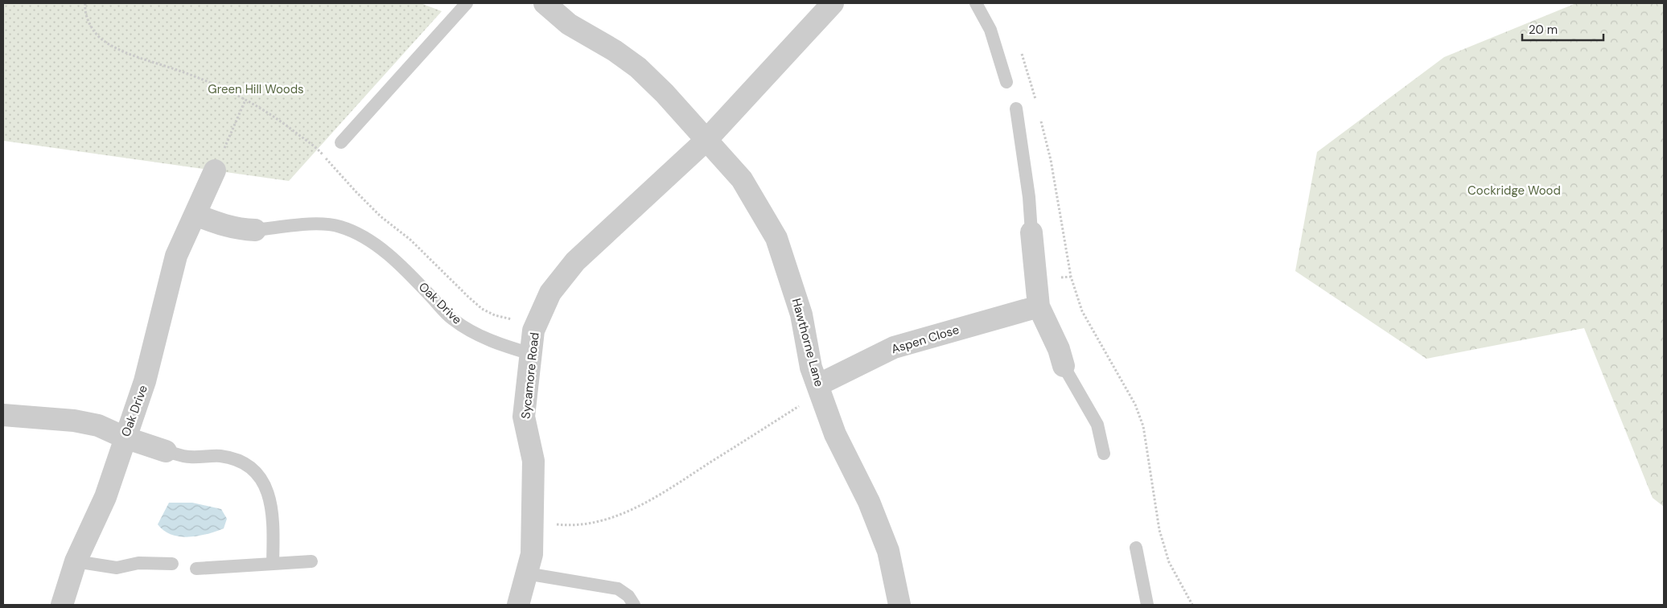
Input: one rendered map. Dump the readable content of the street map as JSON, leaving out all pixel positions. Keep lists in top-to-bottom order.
{
  "streets": {
    "street": [
      "Oak Drive",
      "Aspen Close",
      "Hawthorne Lane",
      "Sycamore Road"
    ]
  },
  "crossings": [
    ["Oak Drive", "Sycamore Road"],
    ["Aspen Close", "Hawthorne Lane"],
    ["Hawthorne Lane", "Sycamore Road"]
  ],
  "parks": ["Green Hill Woods", "Cockridge Wood"],
  "scale_bar": "20 m"
}
